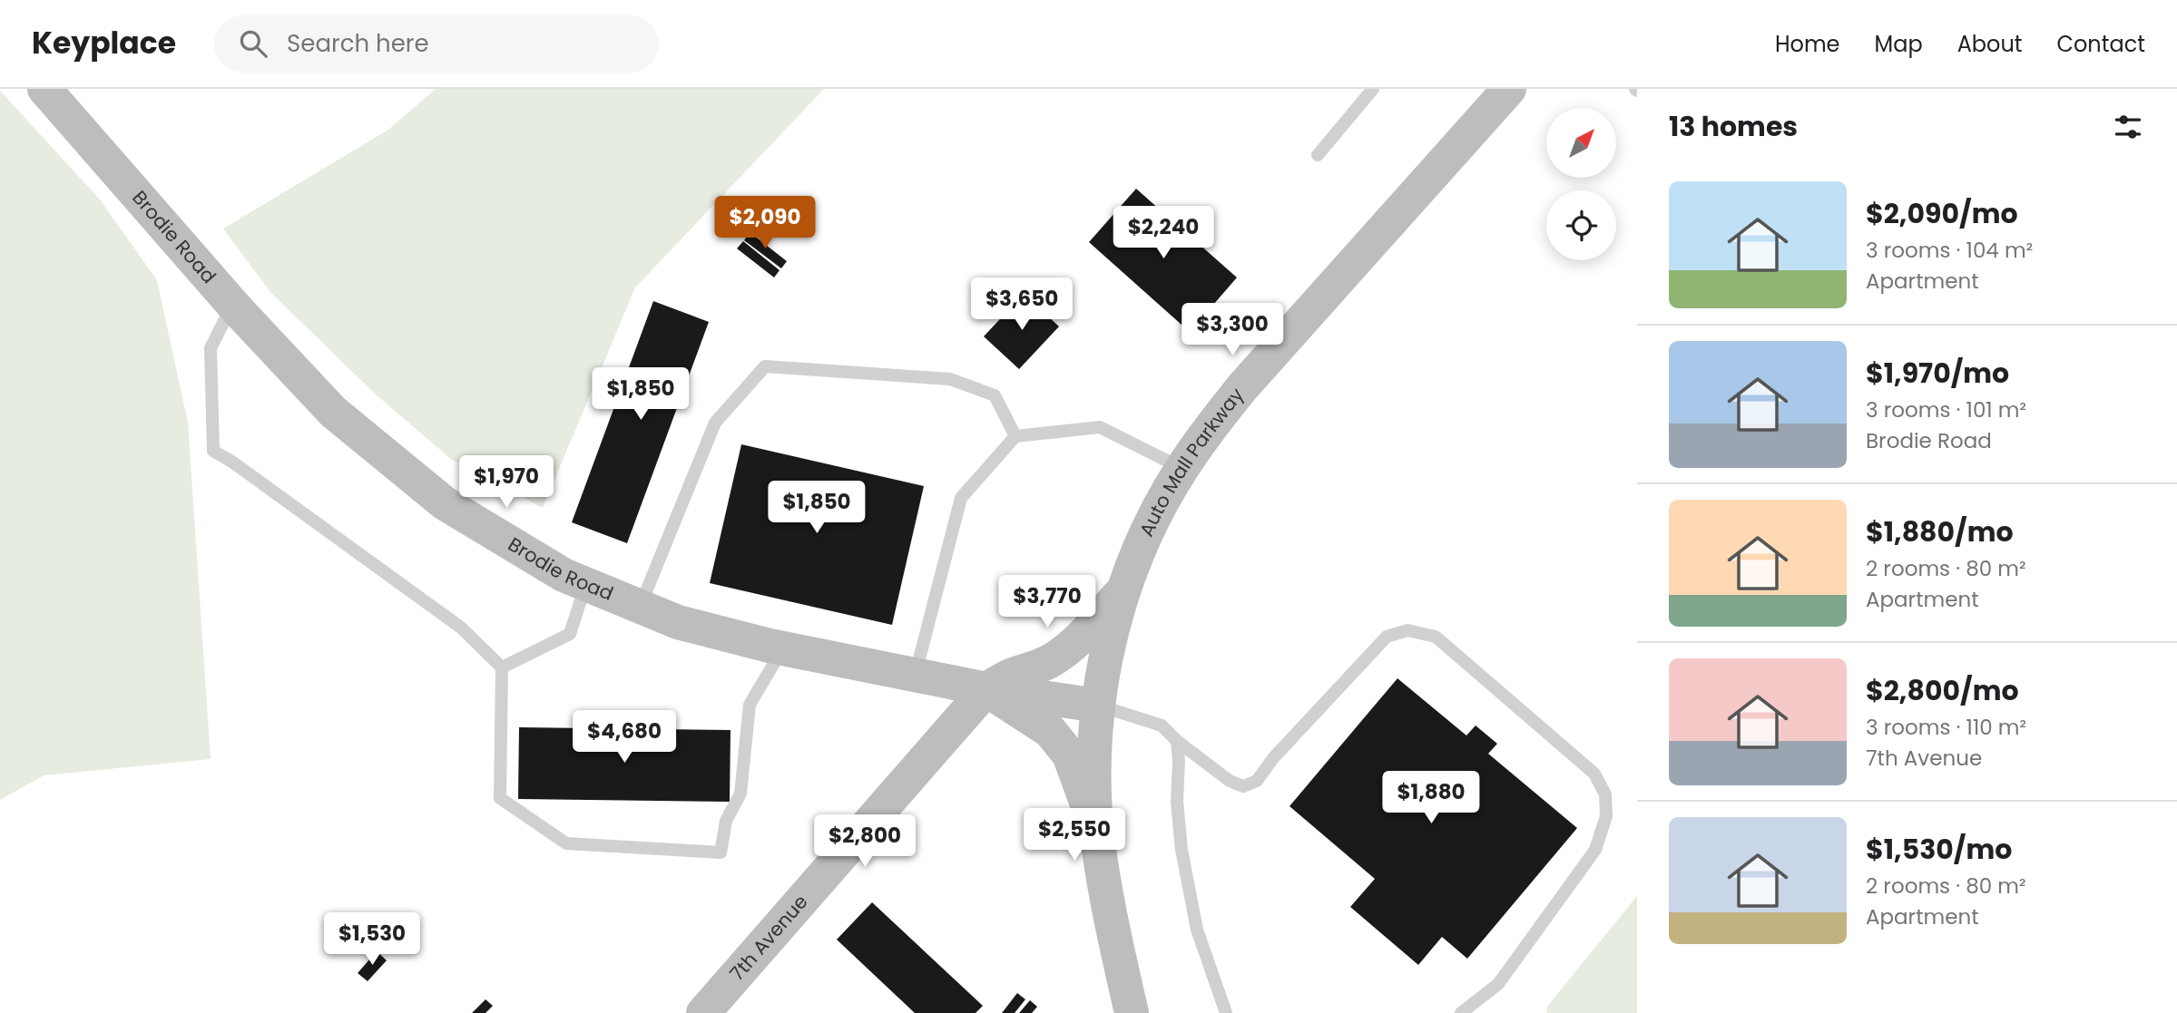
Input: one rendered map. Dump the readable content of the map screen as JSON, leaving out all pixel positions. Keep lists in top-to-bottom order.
{
  "streets": {
    "street": ["Brodie Road", "Auto Mall Parkway", "7th Avenue"]
  },
  "crossings": [
    ["Brodie Road", "Auto Mall Parkway"],
    ["Brodie Road", "7th Avenue"]
  ],
  "north": "top right",
  "page": {
    "header": "Keyplace",
    "search": "Search here",
    "nav": [
      "Home",
      "Map",
      "About",
      "Contact"
    ],
    "heading": "13 homes",
    "list": [
      {
        "name": "$2,090/mo",
        "note": "3 rooms · 104 m² · Apartment"
      },
      {
        "name": "$1,970/mo",
        "note": "3 rooms · 101 m² · Brodie Road"
      },
      {
        "name": "$1,880/mo",
        "note": "2 rooms · 80 m² · Apartment"
      },
      {
        "name": "$2,800/mo",
        "note": "3 rooms · 110 m² · 7th Avenue"
      },
      {
        "name": "$1,530/mo",
        "note": "2 rooms · 80 m² · Apartment"
      }
    ],
    "price": [
      "$2,090",
      "$2,240",
      "$3,650",
      "$3,300",
      "$1,850",
      "$1,970",
      "$1,850",
      "$3,770",
      "$4,680",
      "$1,880",
      "$2,550",
      "$2,800",
      "$1,530"
    ]
  }
}
